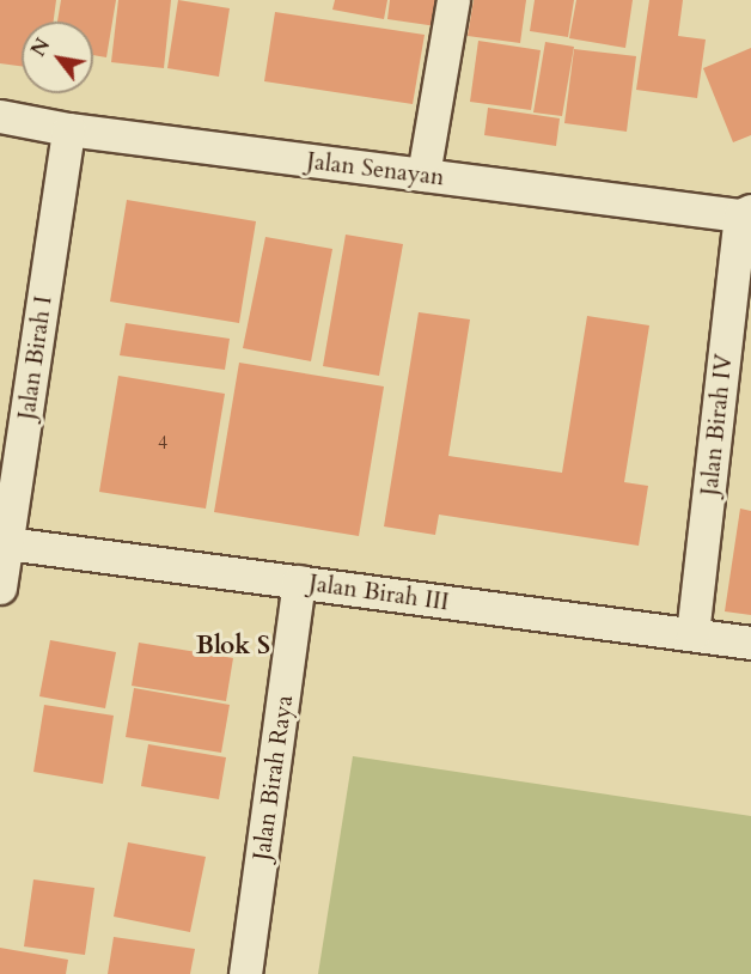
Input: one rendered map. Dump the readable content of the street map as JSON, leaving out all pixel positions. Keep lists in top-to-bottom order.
{
  "streets": {
    "street": [
      "Jalan Senayan",
      "Jalan Birah I",
      "Jalan Birah IV",
      "Jalan Birah III",
      "Jalan Birah Raya"
    ]
  },
  "crossings": [
    ["Jalan Senayan", "Jalan Birah I"],
    ["Jalan Senayan", "Jalan Birah IV"],
    ["Jalan Birah I", "Jalan Birah III"],
    ["Jalan Birah IV", "Jalan Birah III"],
    ["Jalan Birah III", "Jalan Birah Raya"]
  ],
  "districts": ["Blok S"],
  "house_numbers": ["4"],
  "north": "top left"
}
